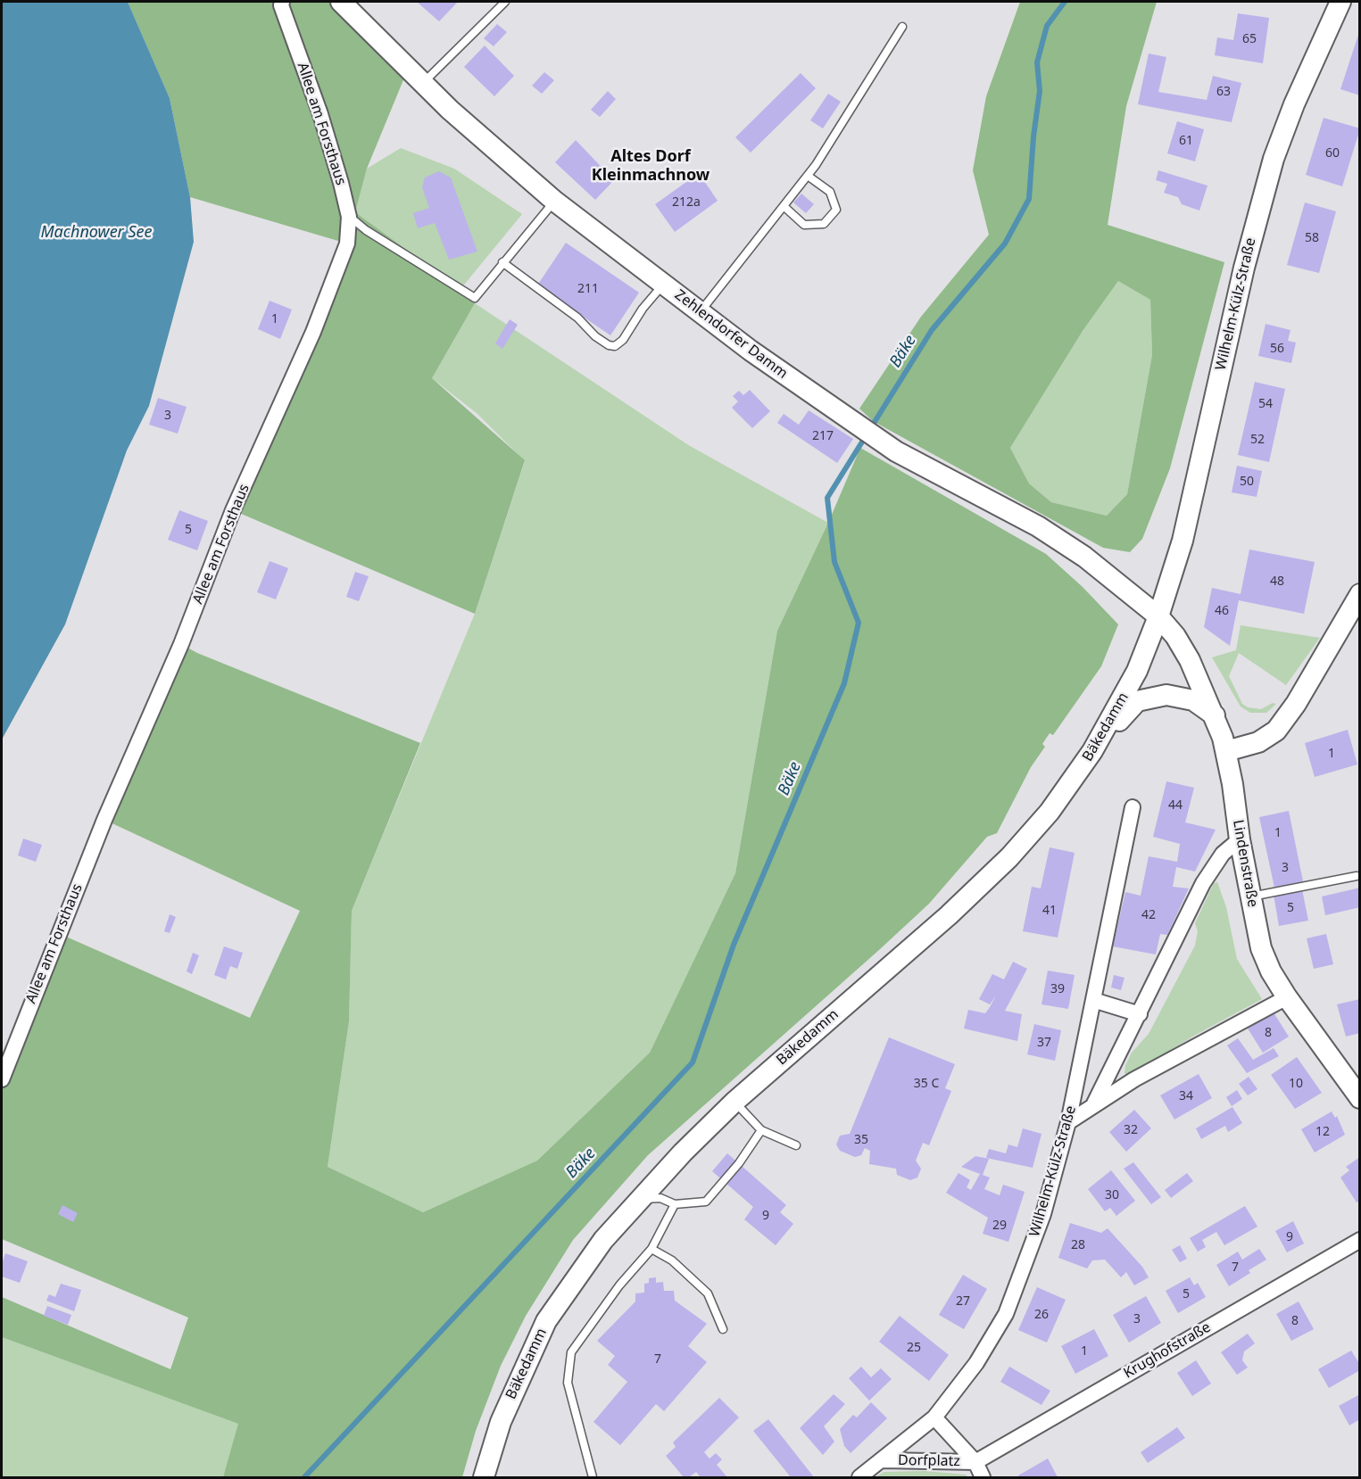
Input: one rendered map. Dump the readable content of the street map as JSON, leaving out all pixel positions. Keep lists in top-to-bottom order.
{
  "streets": {
    "street": [
      "Allee am Forsthaus",
      "Wilhelm-Külz-Straße",
      "Zehlendorfer Damm",
      "Bäkedamm",
      "Lindenstraße",
      "Krughofstraße",
      "Dorfplatz"
    ]
  },
  "crossings": [
    ["Wilhelm-Külz-Straße", "Zehlendorfer Damm"],
    ["Wilhelm-Külz-Straße", "Bäkedamm"],
    ["Wilhelm-Külz-Straße", "Lindenstraße"],
    ["Wilhelm-Külz-Straße", "Dorfplatz"],
    ["Zehlendorfer Damm", "Bäkedamm"],
    ["Zehlendorfer Damm", "Lindenstraße"],
    ["Bäkedamm", "Lindenstraße"],
    ["Krughofstraße", "Dorfplatz"]
  ],
  "districts": ["Altes Dorf Kleinmachnow"],
  "water": ["Machnower See", "Bäke"],
  "house_numbers": [
    "65",
    "63",
    "61",
    "60",
    "212a",
    "58",
    "211",
    "1",
    "56",
    "54",
    "3",
    "217",
    "52",
    "50",
    "5",
    "48",
    "46",
    "1",
    "44",
    "1",
    "3",
    "5",
    "41",
    "42",
    "39",
    "8",
    "37",
    "35 C",
    "10",
    "34",
    "32",
    "12",
    "35",
    "30",
    "9",
    "29",
    "9",
    "28",
    "7",
    "5",
    "27",
    "26",
    "3",
    "8",
    "25",
    "1",
    "7"
  ]
}
